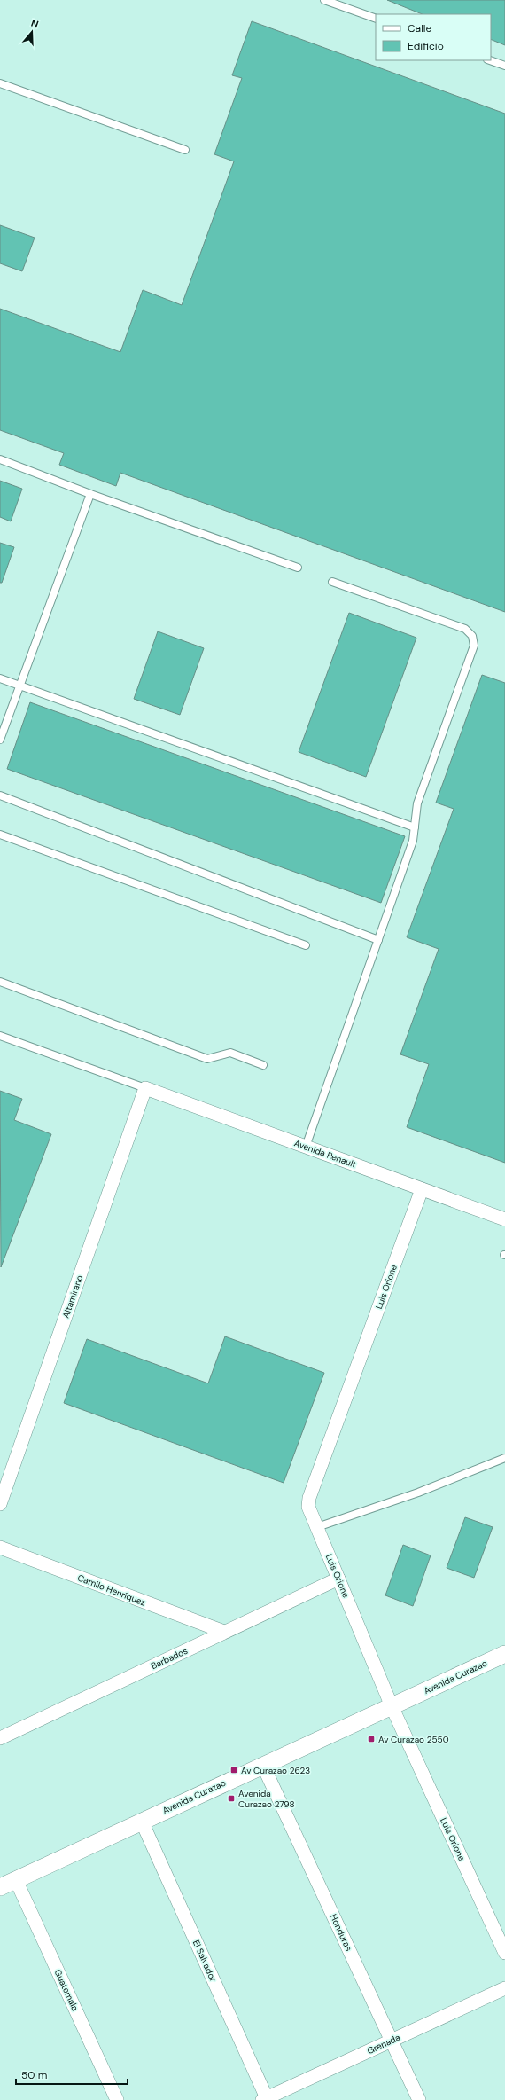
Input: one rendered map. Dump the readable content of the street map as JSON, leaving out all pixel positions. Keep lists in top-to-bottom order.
{
  "streets": {
    "street": [
      "Avenida Renault",
      "Luis Orione",
      "Altamirano",
      "Camilo Henríquez",
      "Barbados",
      "Avenida Curazao",
      "Honduras",
      "El Salvador",
      "Guatemala",
      "Grenada"
    ]
  },
  "crossings": [
    ["Avenida Renault", "Luis Orione"],
    ["Avenida Renault", "Altamirano"],
    ["Luis Orione", "Barbados"],
    ["Luis Orione", "Avenida Curazao"],
    ["Camilo Henríquez", "Barbados"],
    ["Avenida Curazao", "Honduras"],
    ["Avenida Curazao", "El Salvador"],
    ["Avenida Curazao", "Guatemala"],
    ["Honduras", "Grenada"],
    ["El Salvador", "Grenada"]
  ],
  "places": {
    "transit": ["Av Curazao 2550", "Av Curazao 2623", "Avenida Curazao 2798"]
  },
  "legend": ["Calle", "Edificio"],
  "scale_bar": "50 m",
  "north": "top"
}
